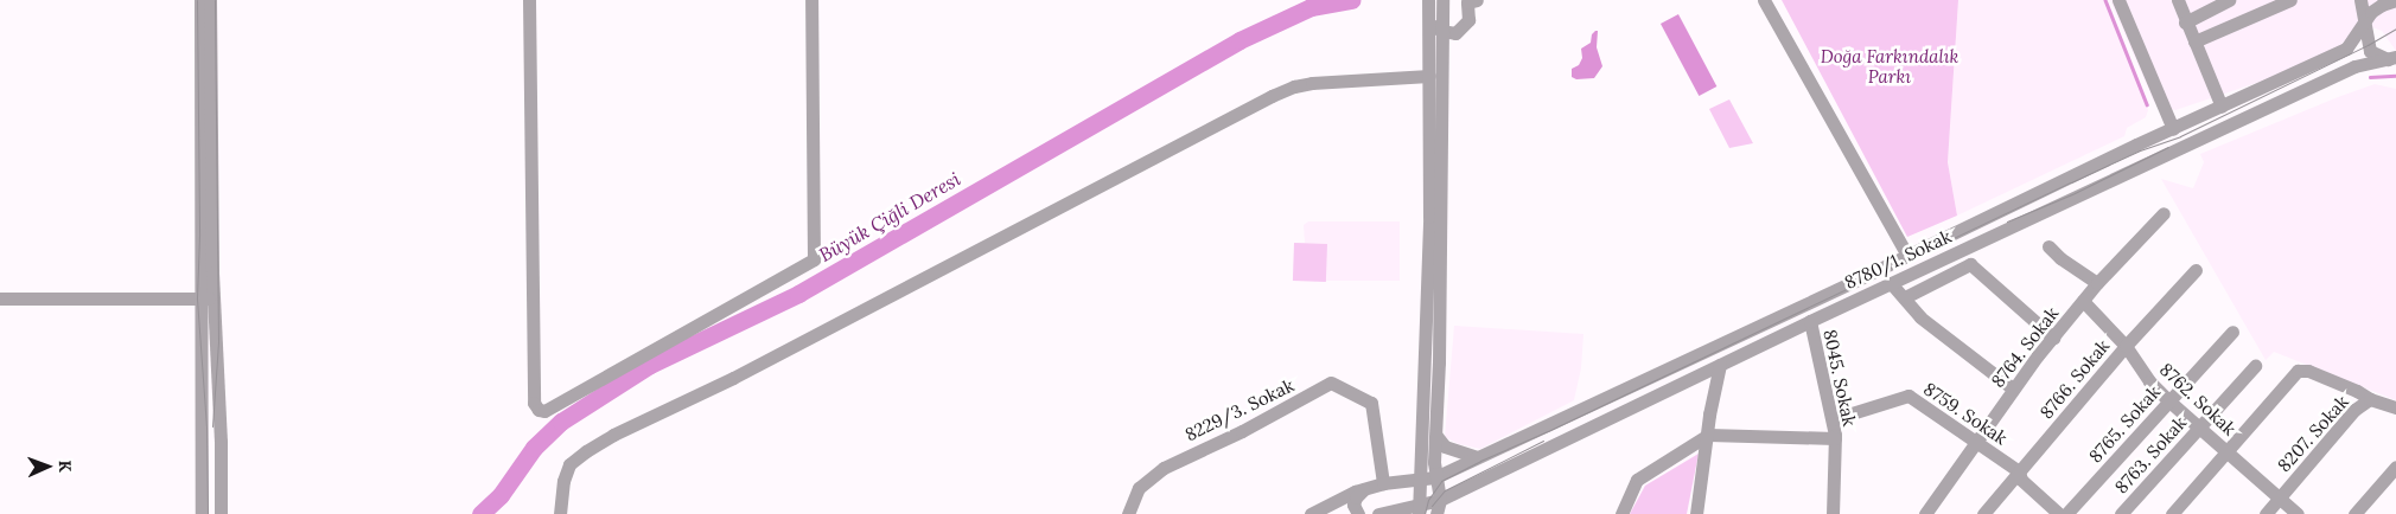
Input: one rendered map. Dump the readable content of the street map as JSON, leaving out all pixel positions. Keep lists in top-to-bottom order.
{
  "streets": {
    "street": [
      "8780/1. Sokak",
      "8764. Sokak",
      "8045. Sokak",
      "8766. Sokak",
      "8762. Sokak",
      "8229/3. Sokak",
      "8759. Sokak",
      "8765. Sokak",
      "8207. Sokak",
      "8763. Sokak"
    ]
  },
  "crossings": [
    ["8780/1. Sokak", "8045. Sokak"],
    ["8764. Sokak", "8762. Sokak"],
    ["8764. Sokak", "8759. Sokak"],
    ["8045. Sokak", "8759. Sokak"],
    ["8766. Sokak", "8762. Sokak"],
    ["8766. Sokak", "8759. Sokak"],
    ["8762. Sokak", "8765. Sokak"],
    ["8762. Sokak", "8207. Sokak"],
    ["8762. Sokak", "8763. Sokak"]
  ],
  "water": ["Büyük Çiğli Deresi"],
  "parks": ["Doğa Farkındalık Parkı"],
  "north": "right"
}
